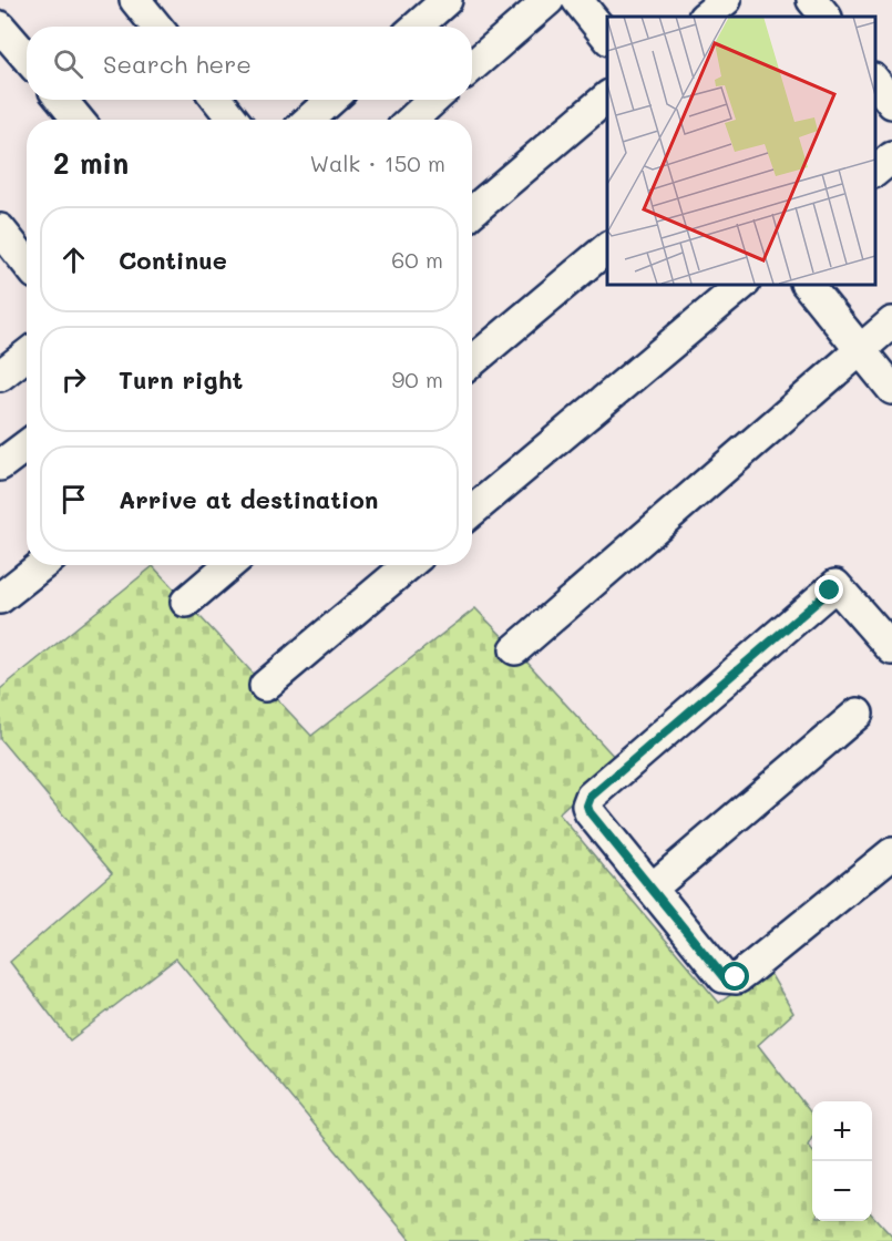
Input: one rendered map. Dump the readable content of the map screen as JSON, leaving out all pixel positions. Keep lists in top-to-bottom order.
{
  "page": {
    "search": "Search here",
    "heading": ["2 min", "Walk · 150 m"],
    "list": [
      ["Continue", "60 m"],
      ["Turn right", "90 m"],
      "Arrive at destination"
    ],
    "map_buttons": ["+", "−"]
  }
}
